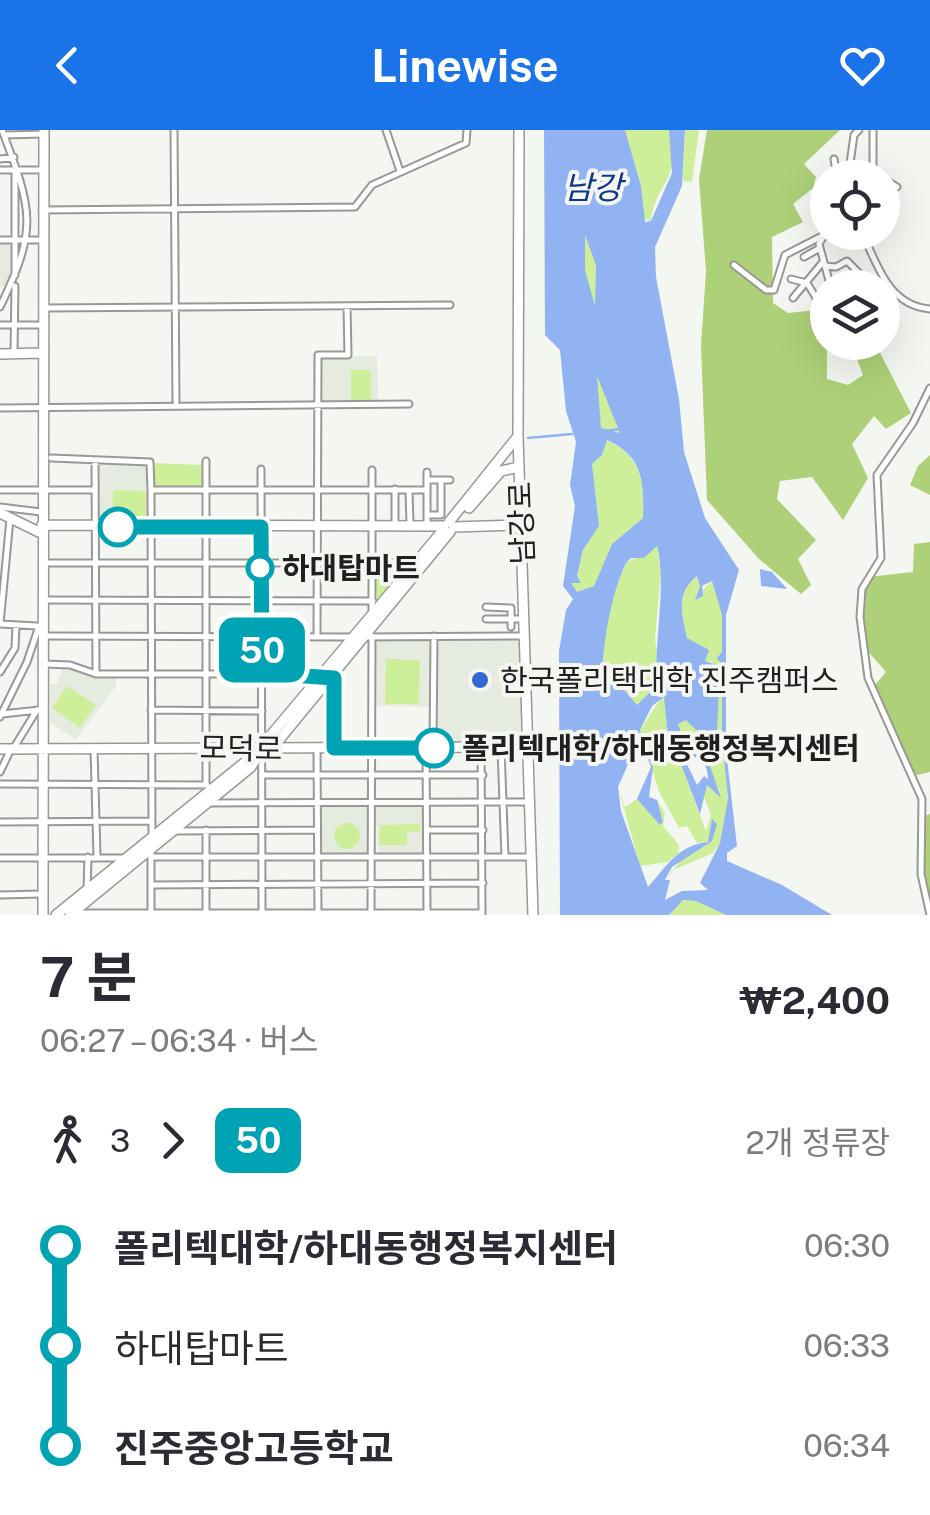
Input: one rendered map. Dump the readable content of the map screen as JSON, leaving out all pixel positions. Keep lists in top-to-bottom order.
{
  "streets": {
    "street": ["남강로", "모덕로"]
  },
  "crossings": [
    ["남강로", "모덕로"]
  ],
  "water": ["남강"],
  "places": ["하대탑마트", "한국폴리택대학 진주캠퍼스", "폴리텍대학/하대동행정복지센터"],
  "lines": ["bus line 50"],
  "page": {
    "header": "Linewise",
    "on_map": "50",
    "heading": ["7 분", "06:27 – 06:34 · 버스", "₩2,400"],
    "legs": ["3", "50", "2개 정류장"],
    "list": [
      {
        "name": "폴리텍대학/하대동행정복지센터",
        "value": "06:30"
      },
      {
        "name": "하대탑마트",
        "value": "06:33"
      },
      {
        "name": "진주중앙고등학교",
        "value": "06:34"
      }
    ]
  }
}
